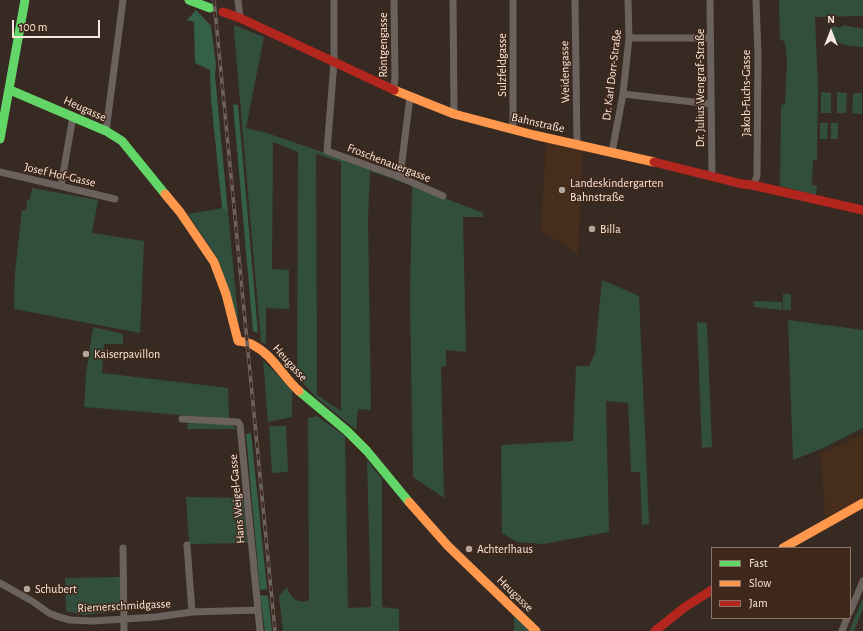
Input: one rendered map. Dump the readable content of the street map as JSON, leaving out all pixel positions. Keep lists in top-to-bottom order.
{
  "streets": {
    "street": [
      "Röntgengasse",
      "Sulzfeldgasse",
      "Weidengasse",
      "Dr. Karl Dorr-Straße",
      "Dr. Julius Wengraf-Straße",
      "Jakob-Fuchs-Gasse",
      "Heugasse",
      "Bahnstraße",
      "Froschenauergasse",
      "Josef Hof-Gasse",
      "Hans Weigel-Gasse",
      "Riemerschmidgasse"
    ]
  },
  "crossings": [
    ["Röntgengasse", "Bahnstraße"],
    ["Sulzfeldgasse", "Bahnstraße"],
    ["Weidengasse", "Bahnstraße"],
    ["Dr. Karl Dorr-Straße", "Bahnstraße"],
    ["Dr. Julius Wengraf-Straße", "Bahnstraße"],
    ["Jakob-Fuchs-Gasse", "Bahnstraße"],
    ["Bahnstraße", "Froschenauergasse"],
    ["Hans Weigel-Gasse", "Riemerschmidgasse"]
  ],
  "places": [
    "Landeskindergarten Bahnstraße",
    "Billa",
    "Kaiserpavillon",
    "Achterlhaus",
    "Schubert"
  ],
  "legend": ["Fast", "Slow", "Jam"],
  "scale_bar": "100 m",
  "north": "top"
}
